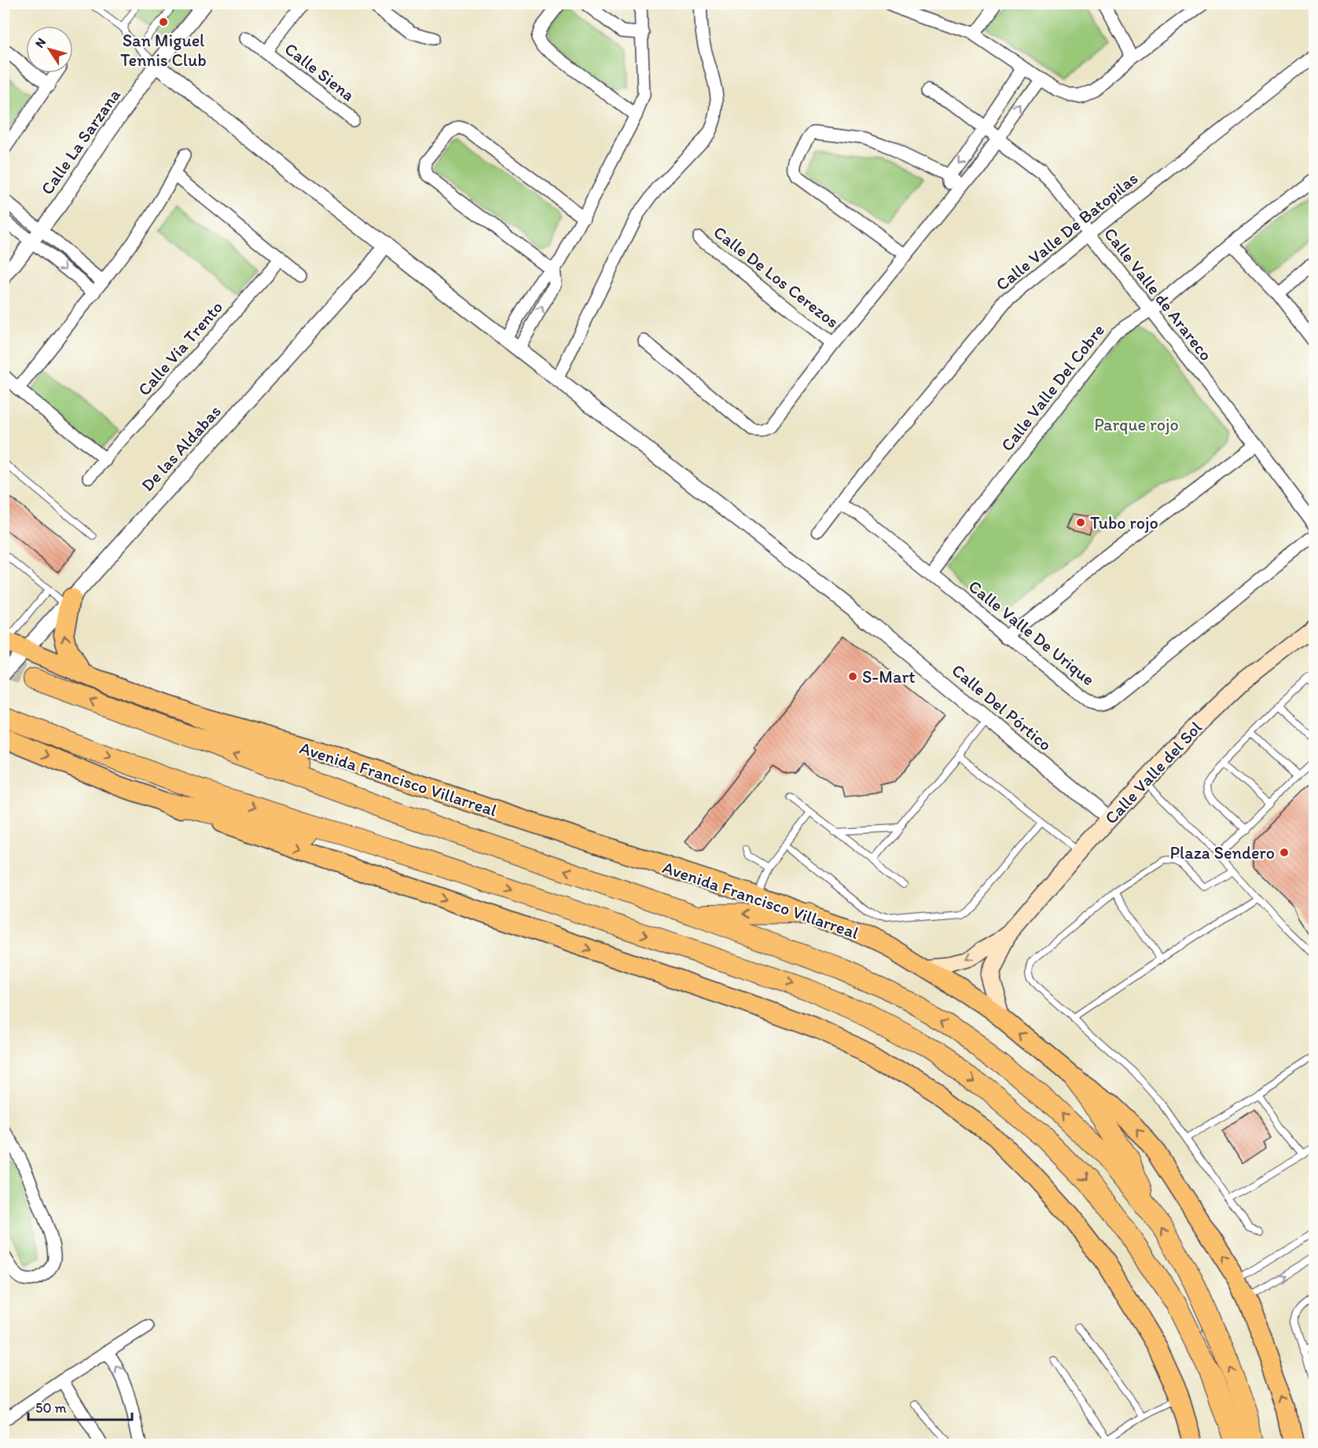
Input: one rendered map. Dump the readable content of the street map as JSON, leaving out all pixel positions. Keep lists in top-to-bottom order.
{
  "streets": {
    "highway": ["Avenida Francisco Villarreal"],
    "main road": ["Calle Valle del Sol"],
    "street": [
      "Calle Siena",
      "Calle La Sarzana",
      "Calle Valle De Batopilas",
      "Calle De Los Cerezos",
      "Calle Valle de Arareco",
      "Calle Vía Trento",
      "Calle Valle Del Cobre",
      "De las Aldabas",
      "Calle Valle De Urique",
      "Calle Del Pórtico"
    ]
  },
  "crossings": [
    ["Calle La Sarzana", "Calle Del Pórtico"],
    ["Calle Valle De Batopilas", "Calle Valle de Arareco"],
    ["Calle Valle De Batopilas", "Calle Valle De Urique"],
    ["Calle De Los Cerezos", "Calle Valle de Arareco"],
    ["Calle Valle de Arareco", "Calle Valle Del Cobre"],
    ["Calle Valle Del Cobre", "Calle Valle De Urique"],
    ["De las Aldabas", "Calle Del Pórtico"],
    ["De las Aldabas", "Avenida Francisco Villarreal"],
    ["Calle Del Pórtico", "Calle Valle del Sol"],
    ["Calle Valle del Sol", "Avenida Francisco Villarreal"]
  ],
  "parks": ["Parque rojo"],
  "places": [
    "San Miguel Tennis Club",
    "Tubo rojo",
    "S-Mart",
    "Plaza Sendero"
  ],
  "scale_bar": "50 m",
  "north": "top left"
}
